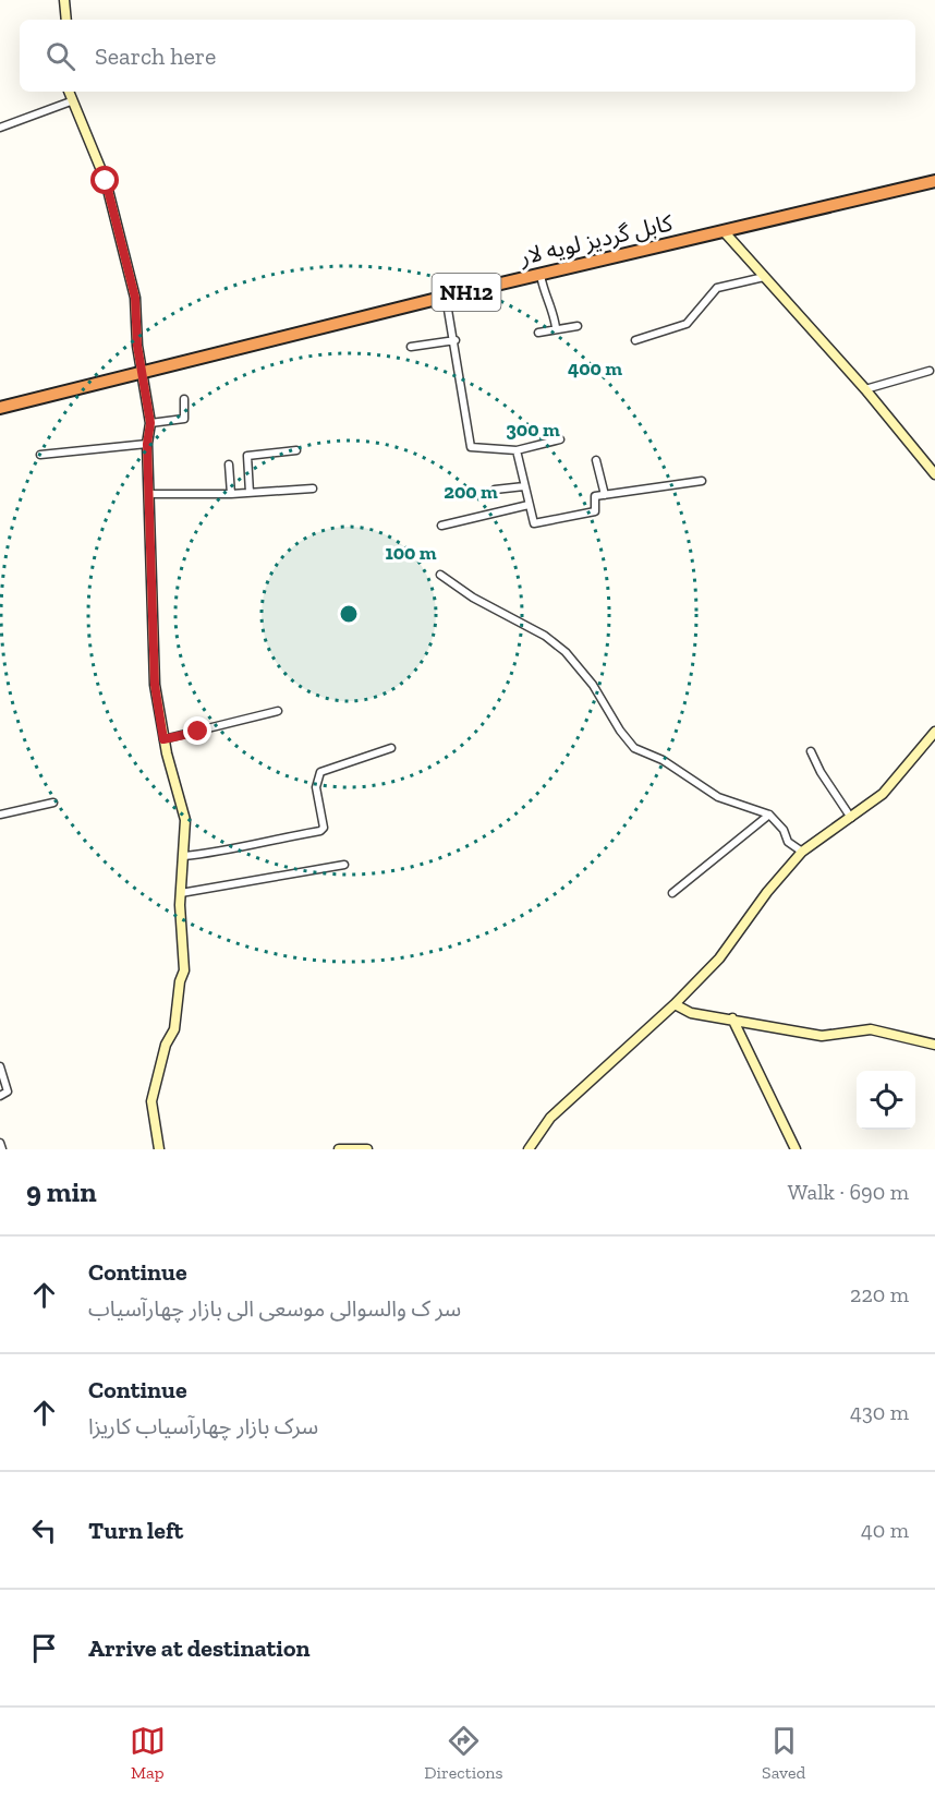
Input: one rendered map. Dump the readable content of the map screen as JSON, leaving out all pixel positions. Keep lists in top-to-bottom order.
{
  "streets": {
    "highway": ["کابل گردیز لویه لار", "NH12"]
  },
  "page": {
    "search": "Search here",
    "heading": ["9 min", "Walk · 690 m"],
    "list": [
      ["Continue", "سر ک والسوالی موسعی الی بازار چهارآسیاب", "220 m"],
      ["Continue", "سرک بازار چهارآسیاب کاریزا", "430 m"],
      ["Turn left", "40 m"],
      "Arrive at destination"
    ],
    "nav": ["Map", "Directions", "Saved"]
  },
  "rings": [
    "400 m",
    "300 m",
    "200 m",
    "100 m"
  ]
}
